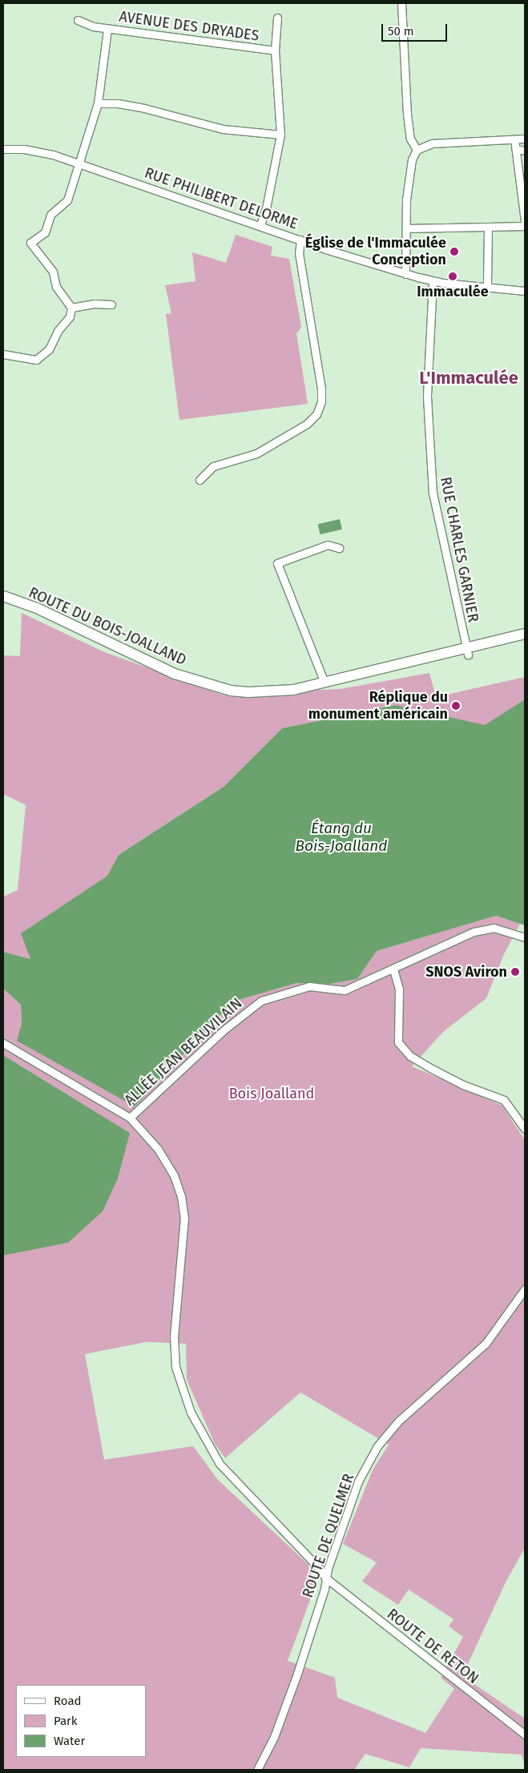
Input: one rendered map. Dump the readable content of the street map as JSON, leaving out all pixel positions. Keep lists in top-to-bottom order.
{
  "streets": {
    "street": [
      "AVENUE DES DRYADES",
      "RUE PHILIBERT DELORME",
      "RUE CHARLES GARNIER",
      "ROUTE DU BOIS-JOALLAND",
      "ALLÉE JEAN BEAUVILAIN",
      "ROUTE DE QUELMER",
      "ROUTE DE RETON"
    ]
  },
  "crossings": [
    ["RUE PHILIBERT DELORME", "RUE CHARLES GARNIER"],
    ["RUE CHARLES GARNIER", "ROUTE DU BOIS-JOALLAND"],
    ["ALLÉE JEAN BEAUVILAIN", "ROUTE DE RETON"],
    ["ROUTE DE QUELMER", "ROUTE DE RETON"]
  ],
  "districts": ["L'Immaculée"],
  "water": ["Étang du Bois-Joalland"],
  "parks": ["Bois Joalland"],
  "places": [
    "Église de l'Immaculée Conception",
    "Immaculée",
    "Réplique du monument américain",
    "SNOS Aviron"
  ],
  "legend": ["Road", "Park", "Water"],
  "scale_bar": "50 m"
}
